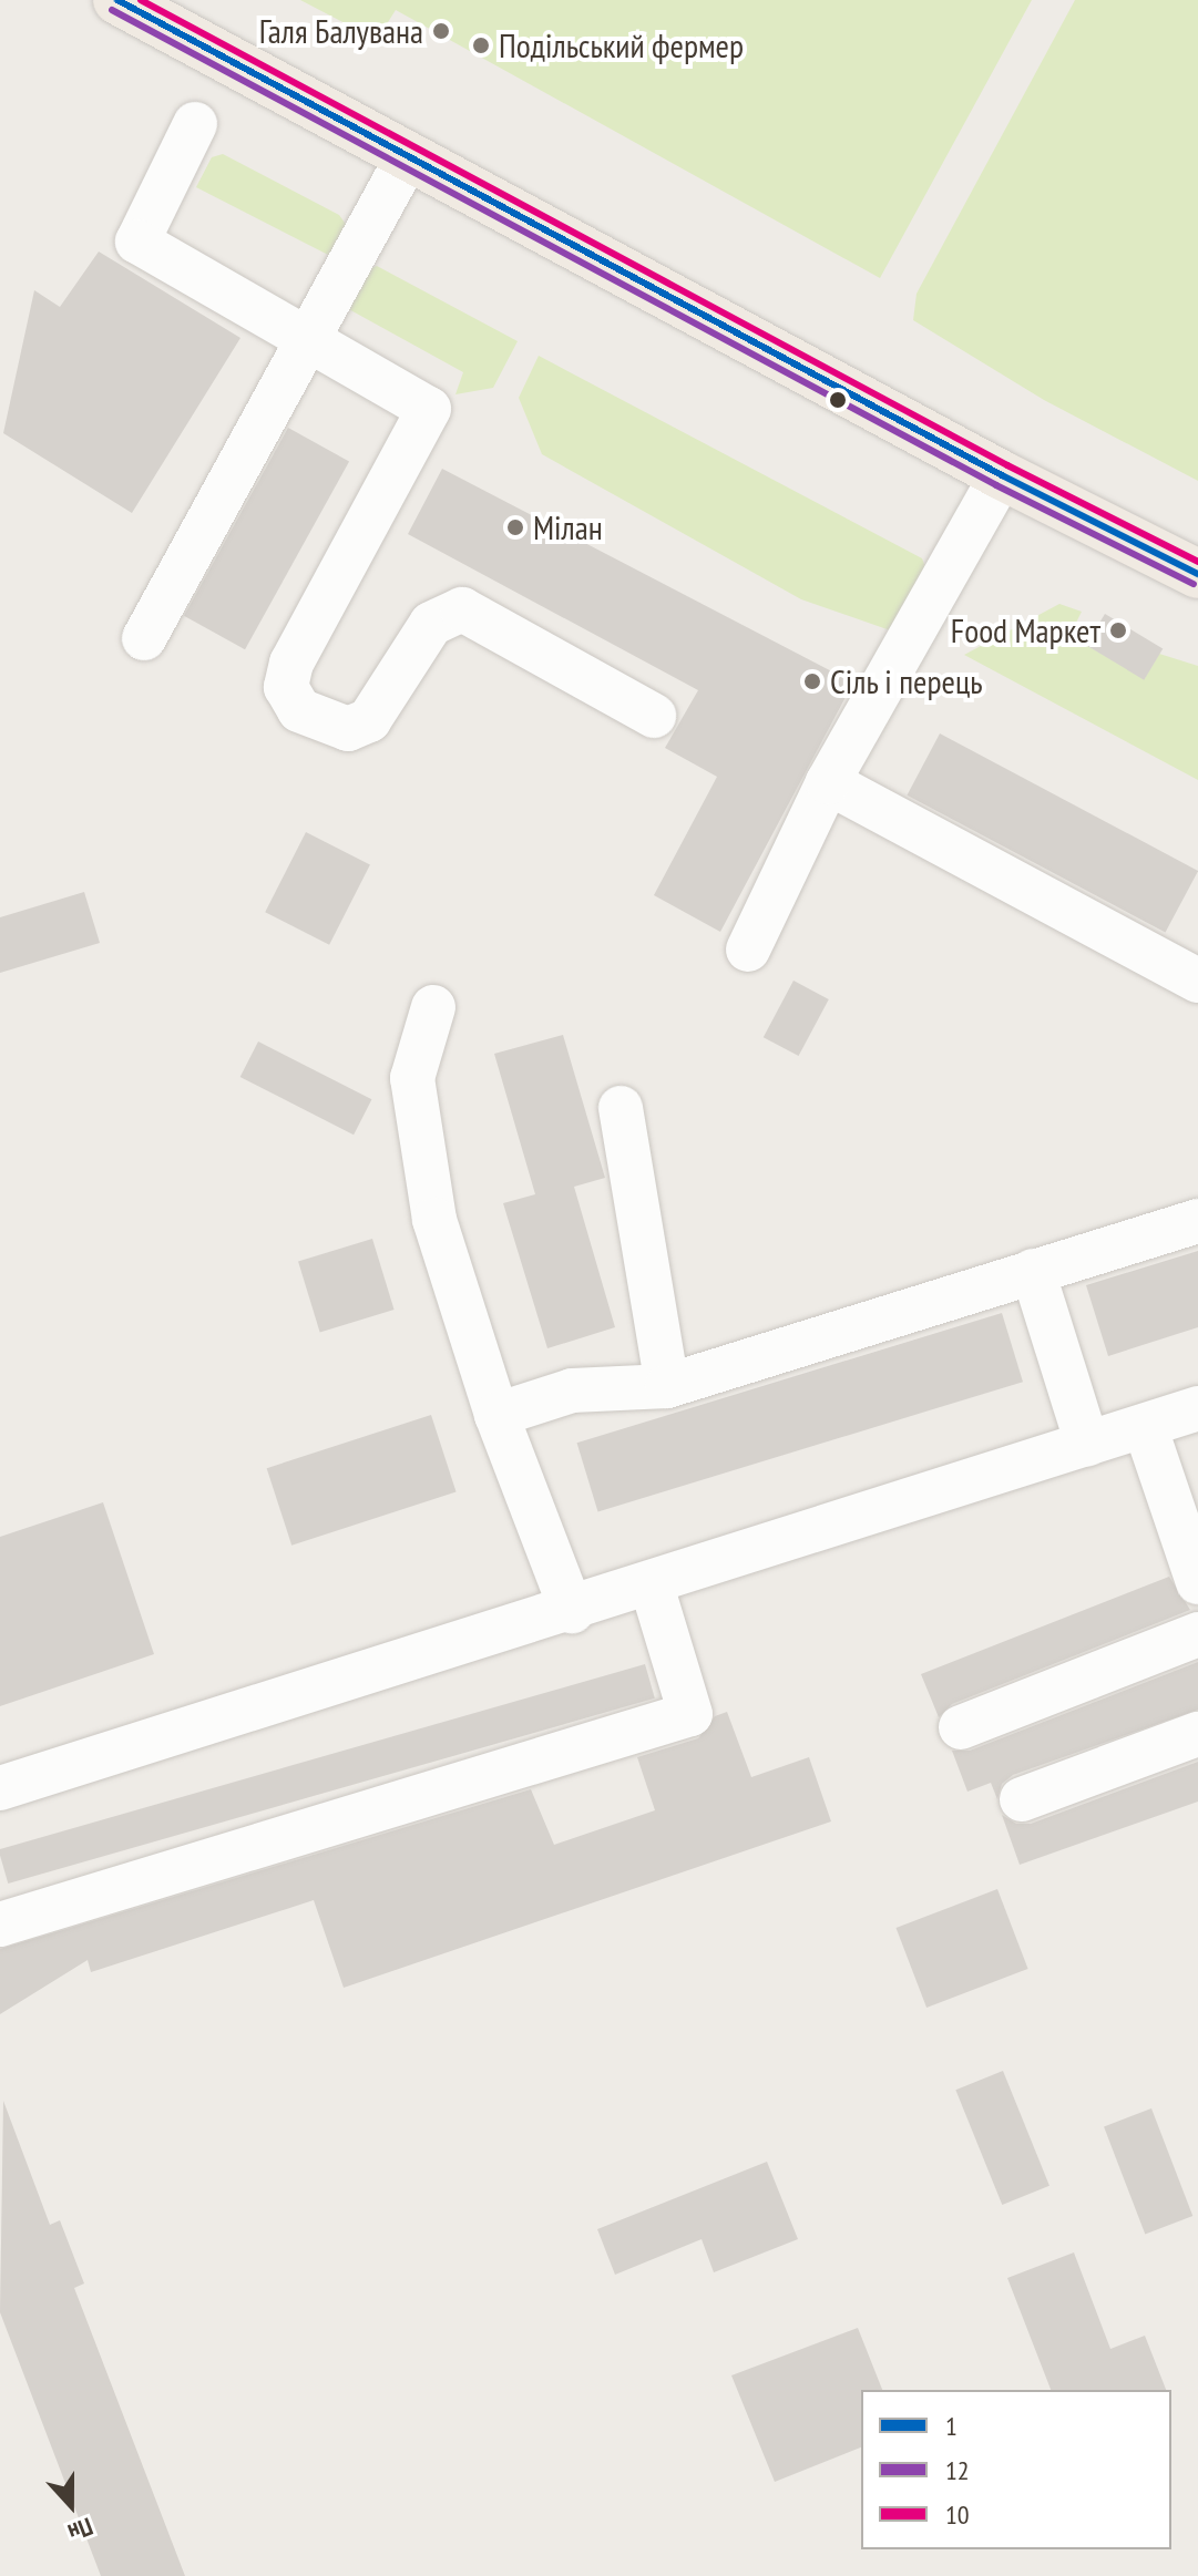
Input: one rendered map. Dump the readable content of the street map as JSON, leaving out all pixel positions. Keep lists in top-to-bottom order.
{
  "places": [
    "Галя Балувана",
    "Подільський фермер",
    "Мілан",
    "Food Маркет",
    "Сіль і перець"
  ],
  "lines": ["transit line 1", "transit line 10", "transit line 12"],
  "legend": ["1", "12", "10"],
  "north": "bottom"
}
